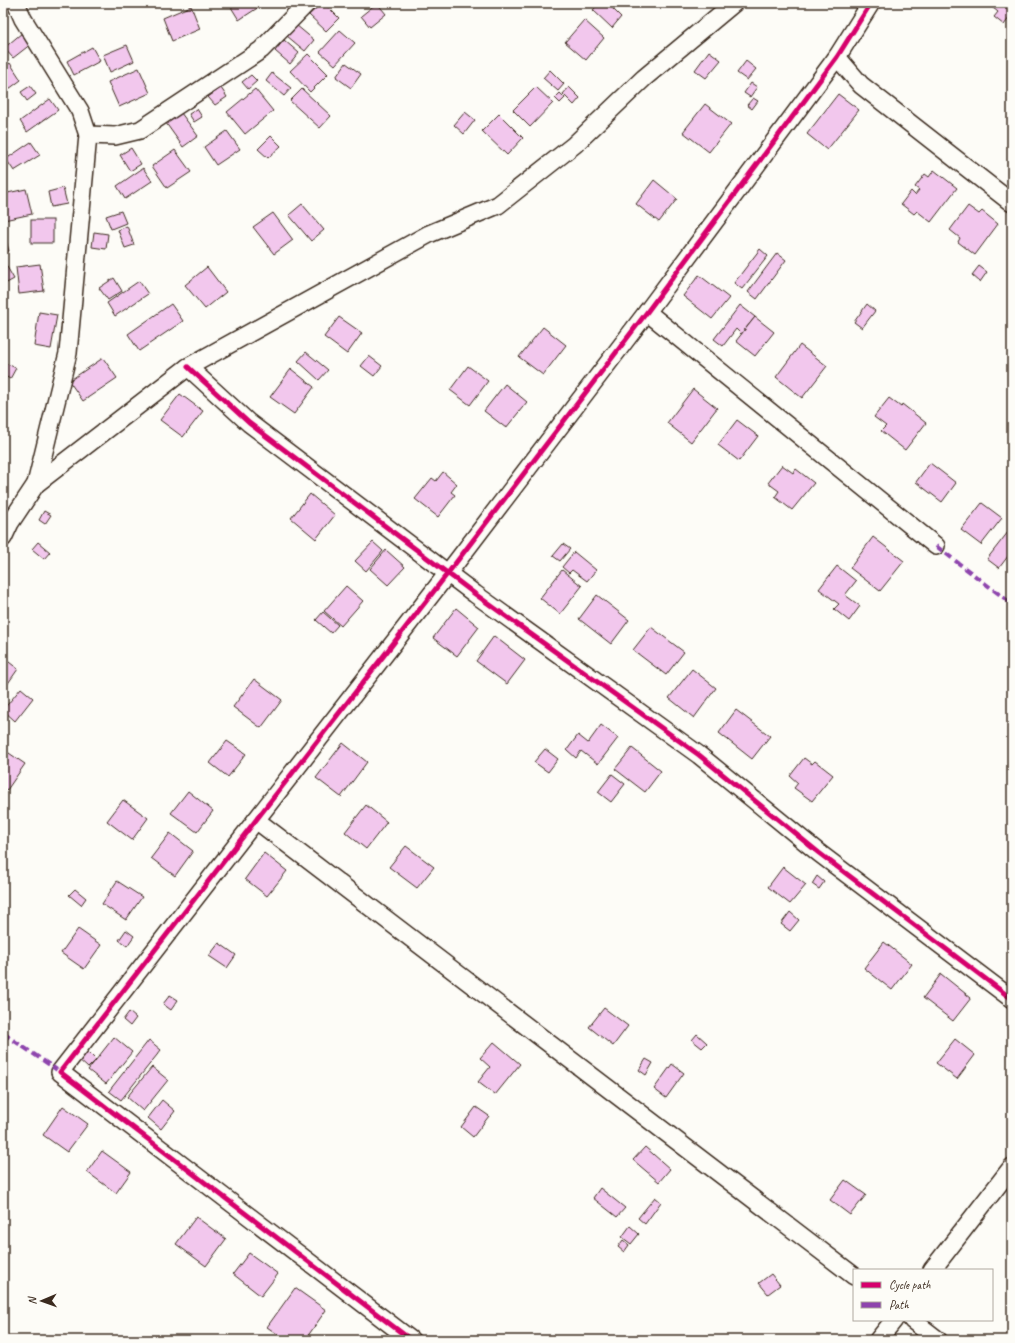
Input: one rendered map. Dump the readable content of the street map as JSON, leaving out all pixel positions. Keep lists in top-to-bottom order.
{
  "legend": ["Cycle path", "Path"],
  "north": "left"
}
